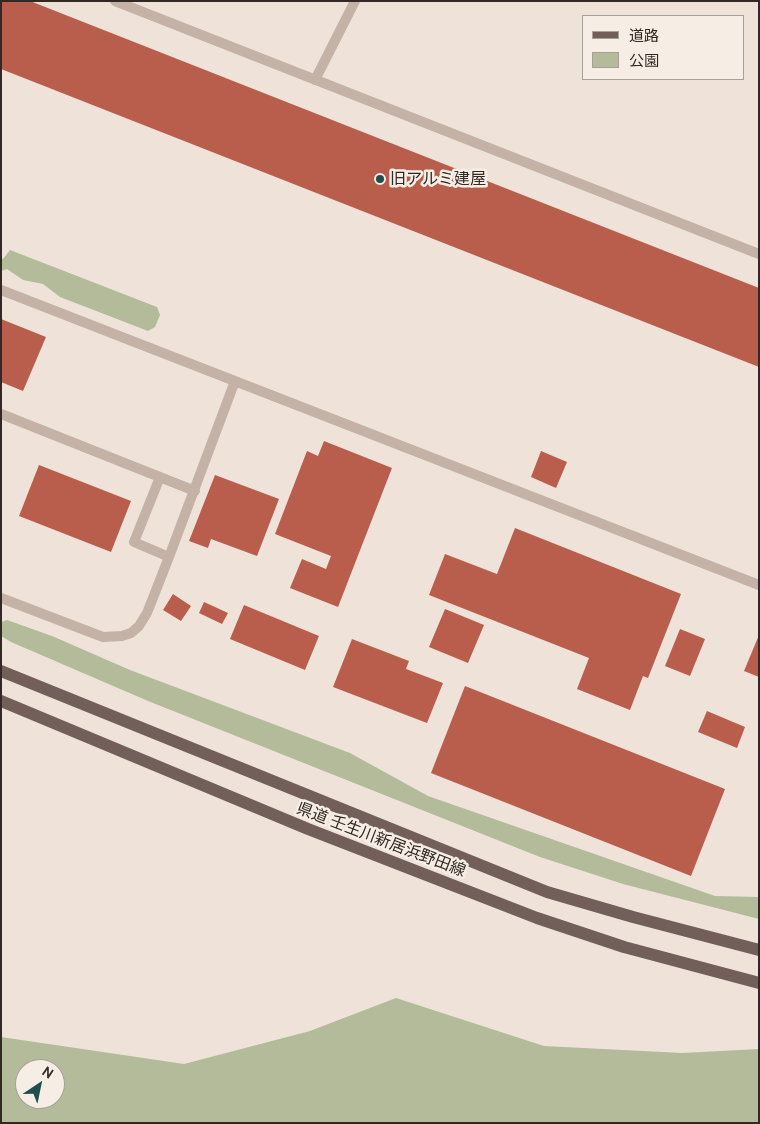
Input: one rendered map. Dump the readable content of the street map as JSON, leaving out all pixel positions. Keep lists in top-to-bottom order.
{
  "streets": {
    "main road": ["県道 壬生川新居浜野田線"]
  },
  "places": ["旧アルミ建屋"],
  "legend": ["道路", "公園"],
  "north": "top right"
}
